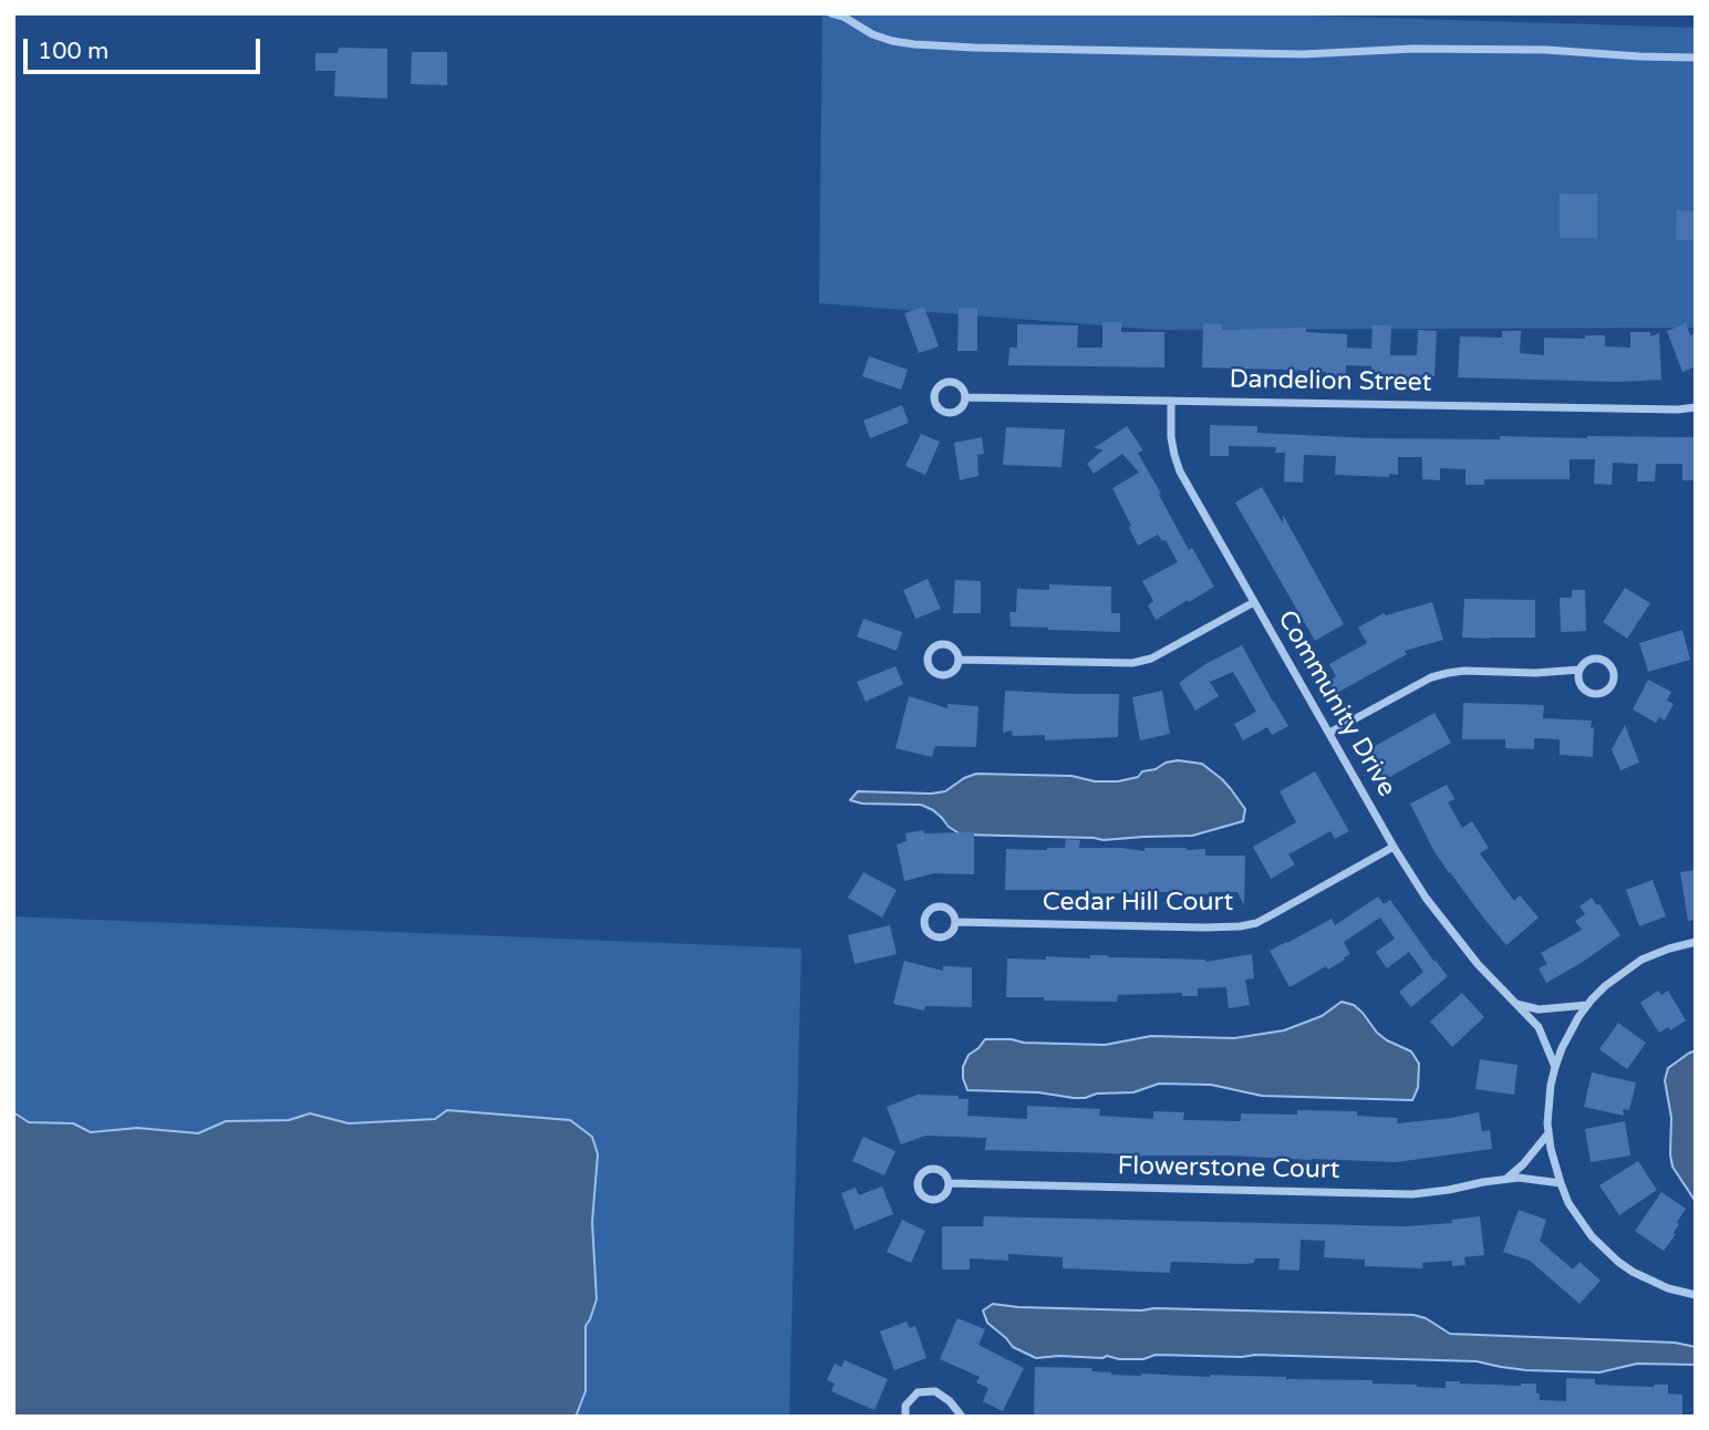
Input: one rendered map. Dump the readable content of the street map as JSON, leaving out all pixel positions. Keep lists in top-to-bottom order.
{
  "streets": {
    "street": [
      "Dandelion Street",
      "Community Drive",
      "Cedar Hill Court",
      "Flowerstone Court"
    ]
  },
  "crossings": [
    ["Dandelion Street", "Community Drive"],
    ["Community Drive", "Cedar Hill Court"]
  ],
  "scale_bar": "100 m"
}
